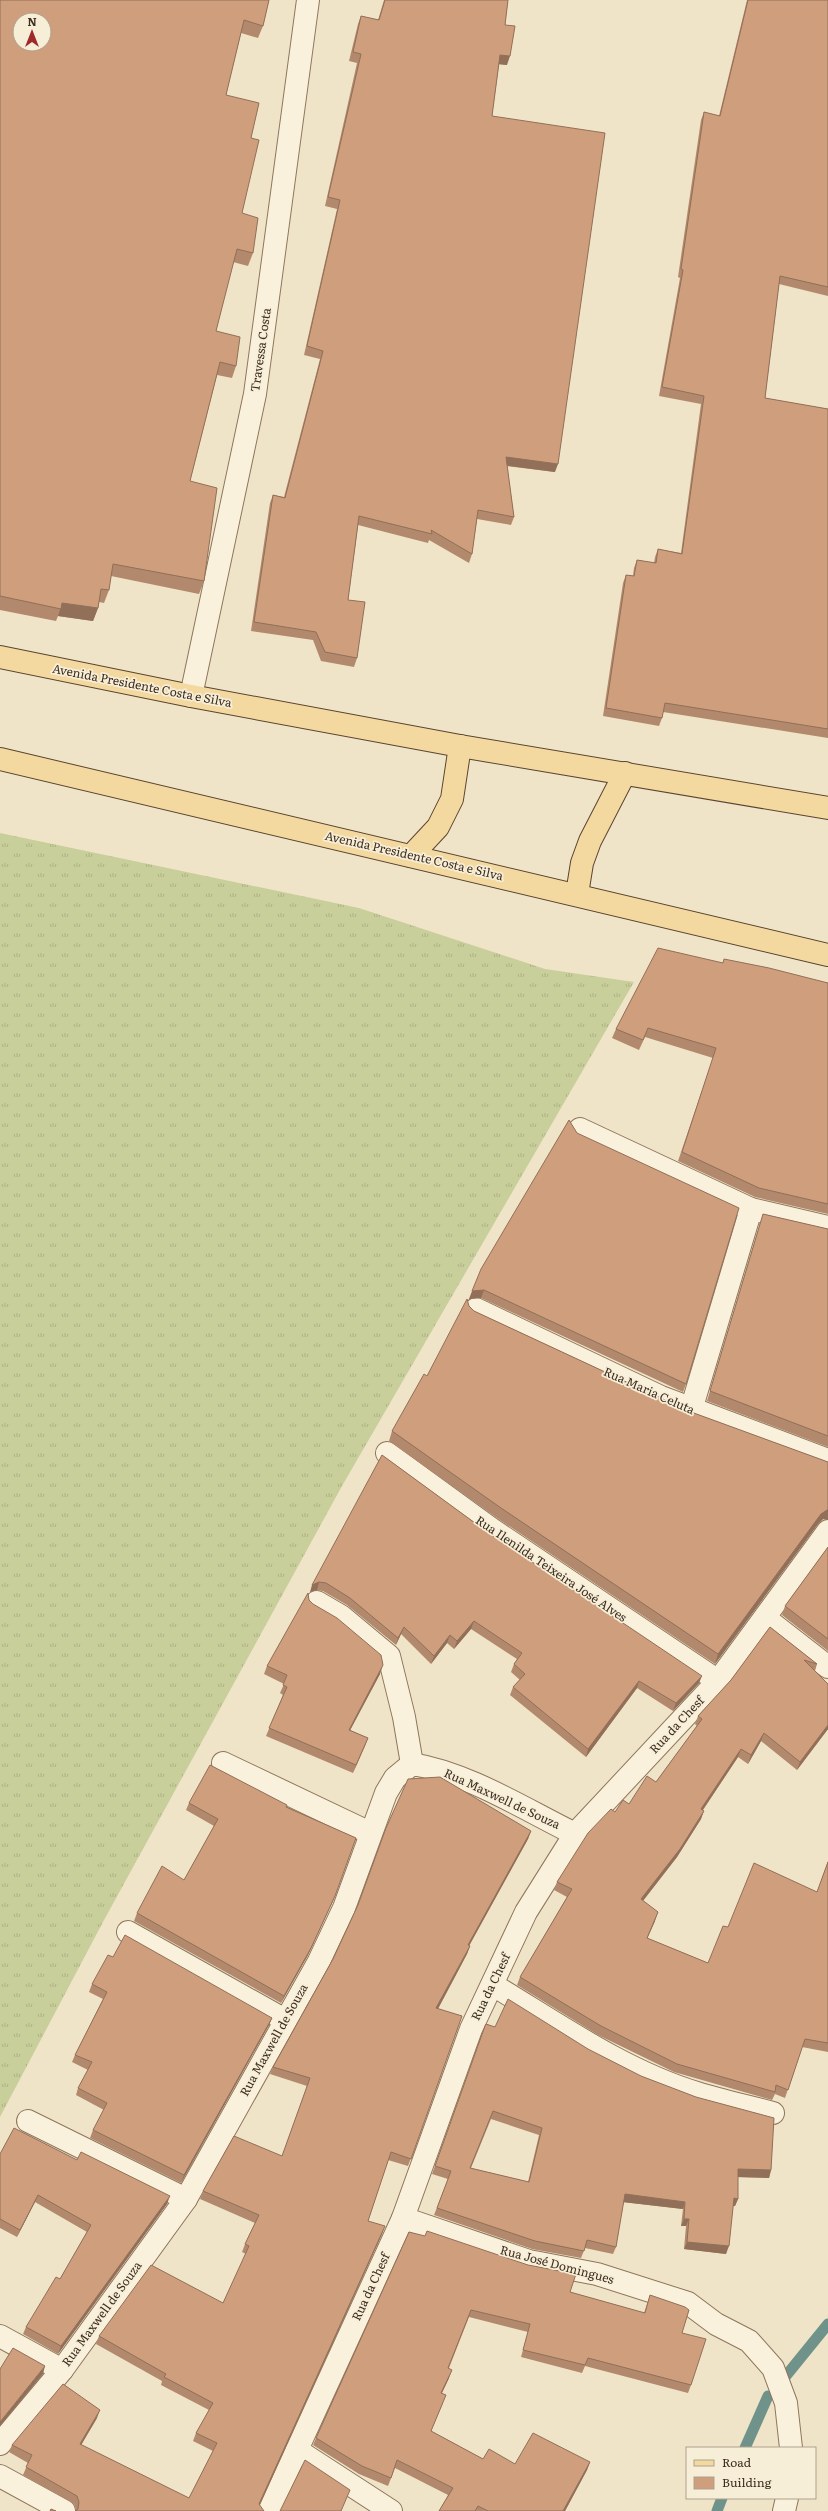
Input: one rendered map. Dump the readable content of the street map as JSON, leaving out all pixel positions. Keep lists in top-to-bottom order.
{
  "streets": {
    "main road": ["Avenida Presidente Costa e Silva"],
    "street": [
      "Travessa Costa",
      "Rua Maria Celuta",
      "Rua Ilenilda Teixeira José Alves",
      "Rua da Chesf",
      "Rua Maxwell de Souza",
      "Rua José Domingues"
    ]
  },
  "crossings": [
    ["Travessa Costa", "Avenida Presidente Costa e Silva"],
    ["Rua Ilenilda Teixeira José Alves", "Rua da Chesf"],
    ["Rua da Chesf", "Rua Maxwell de Souza"],
    ["Rua da Chesf", "Rua José Domingues"]
  ],
  "legend": ["Road", "Building"],
  "north": "top"
}
